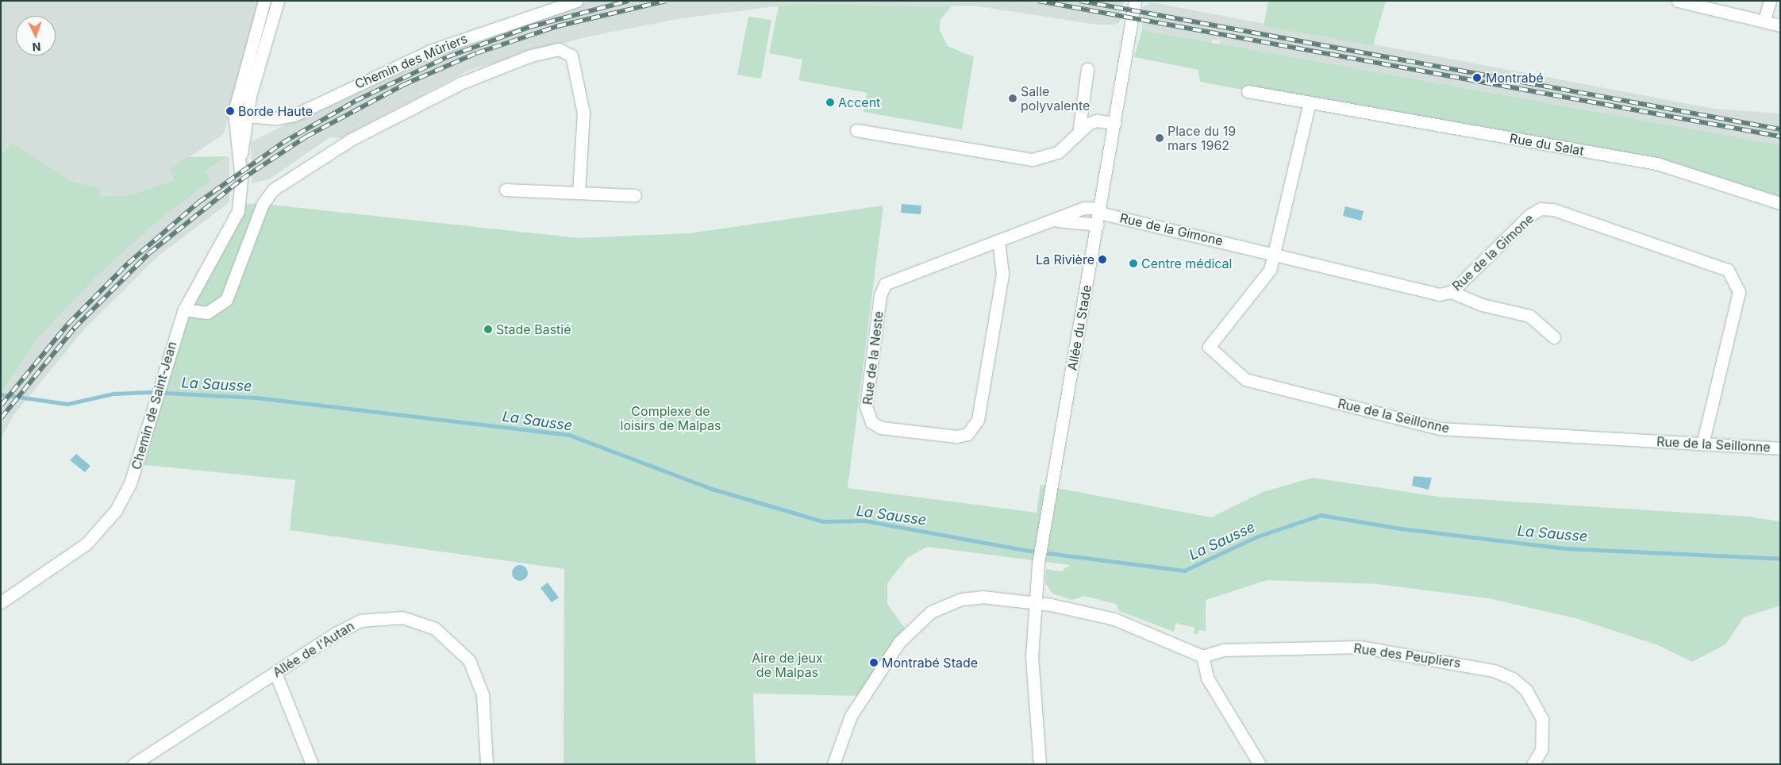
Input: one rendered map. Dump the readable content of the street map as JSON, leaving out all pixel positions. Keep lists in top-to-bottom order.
{
  "streets": {
    "street": [
      "Chemin des Mûriers",
      "Rue du Salat",
      "Rue de la Gimone",
      "Allée du Stade",
      "Rue de la Neste",
      "Chemin de Saint-Jean",
      "Rue de la Seillonne",
      "Allée de l'Autan",
      "Rue des Peupliers"
    ]
  },
  "crossings": [
    ["Chemin des Mûriers", "Chemin de Saint-Jean"],
    ["Rue de la Gimone", "Allée du Stade"],
    ["Rue de la Gimone", "Rue de la Neste"],
    ["Rue de la Gimone", "Rue de la Seillonne"],
    ["Allée du Stade", "Rue de la Neste"]
  ],
  "water": ["La Sausse"],
  "parks": ["Complexe de loisirs de Malpas", "Aire de jeux de Malpas"],
  "places": [
    "Montrabé",
    "Salle polyvalente",
    "Accent",
    "Borde Haute",
    "Place du 19 mars 1962",
    "La Rivière",
    "Centre médical",
    "Stade Bastié",
    "Montrabé Stade"
  ],
  "north": "bottom"
}
